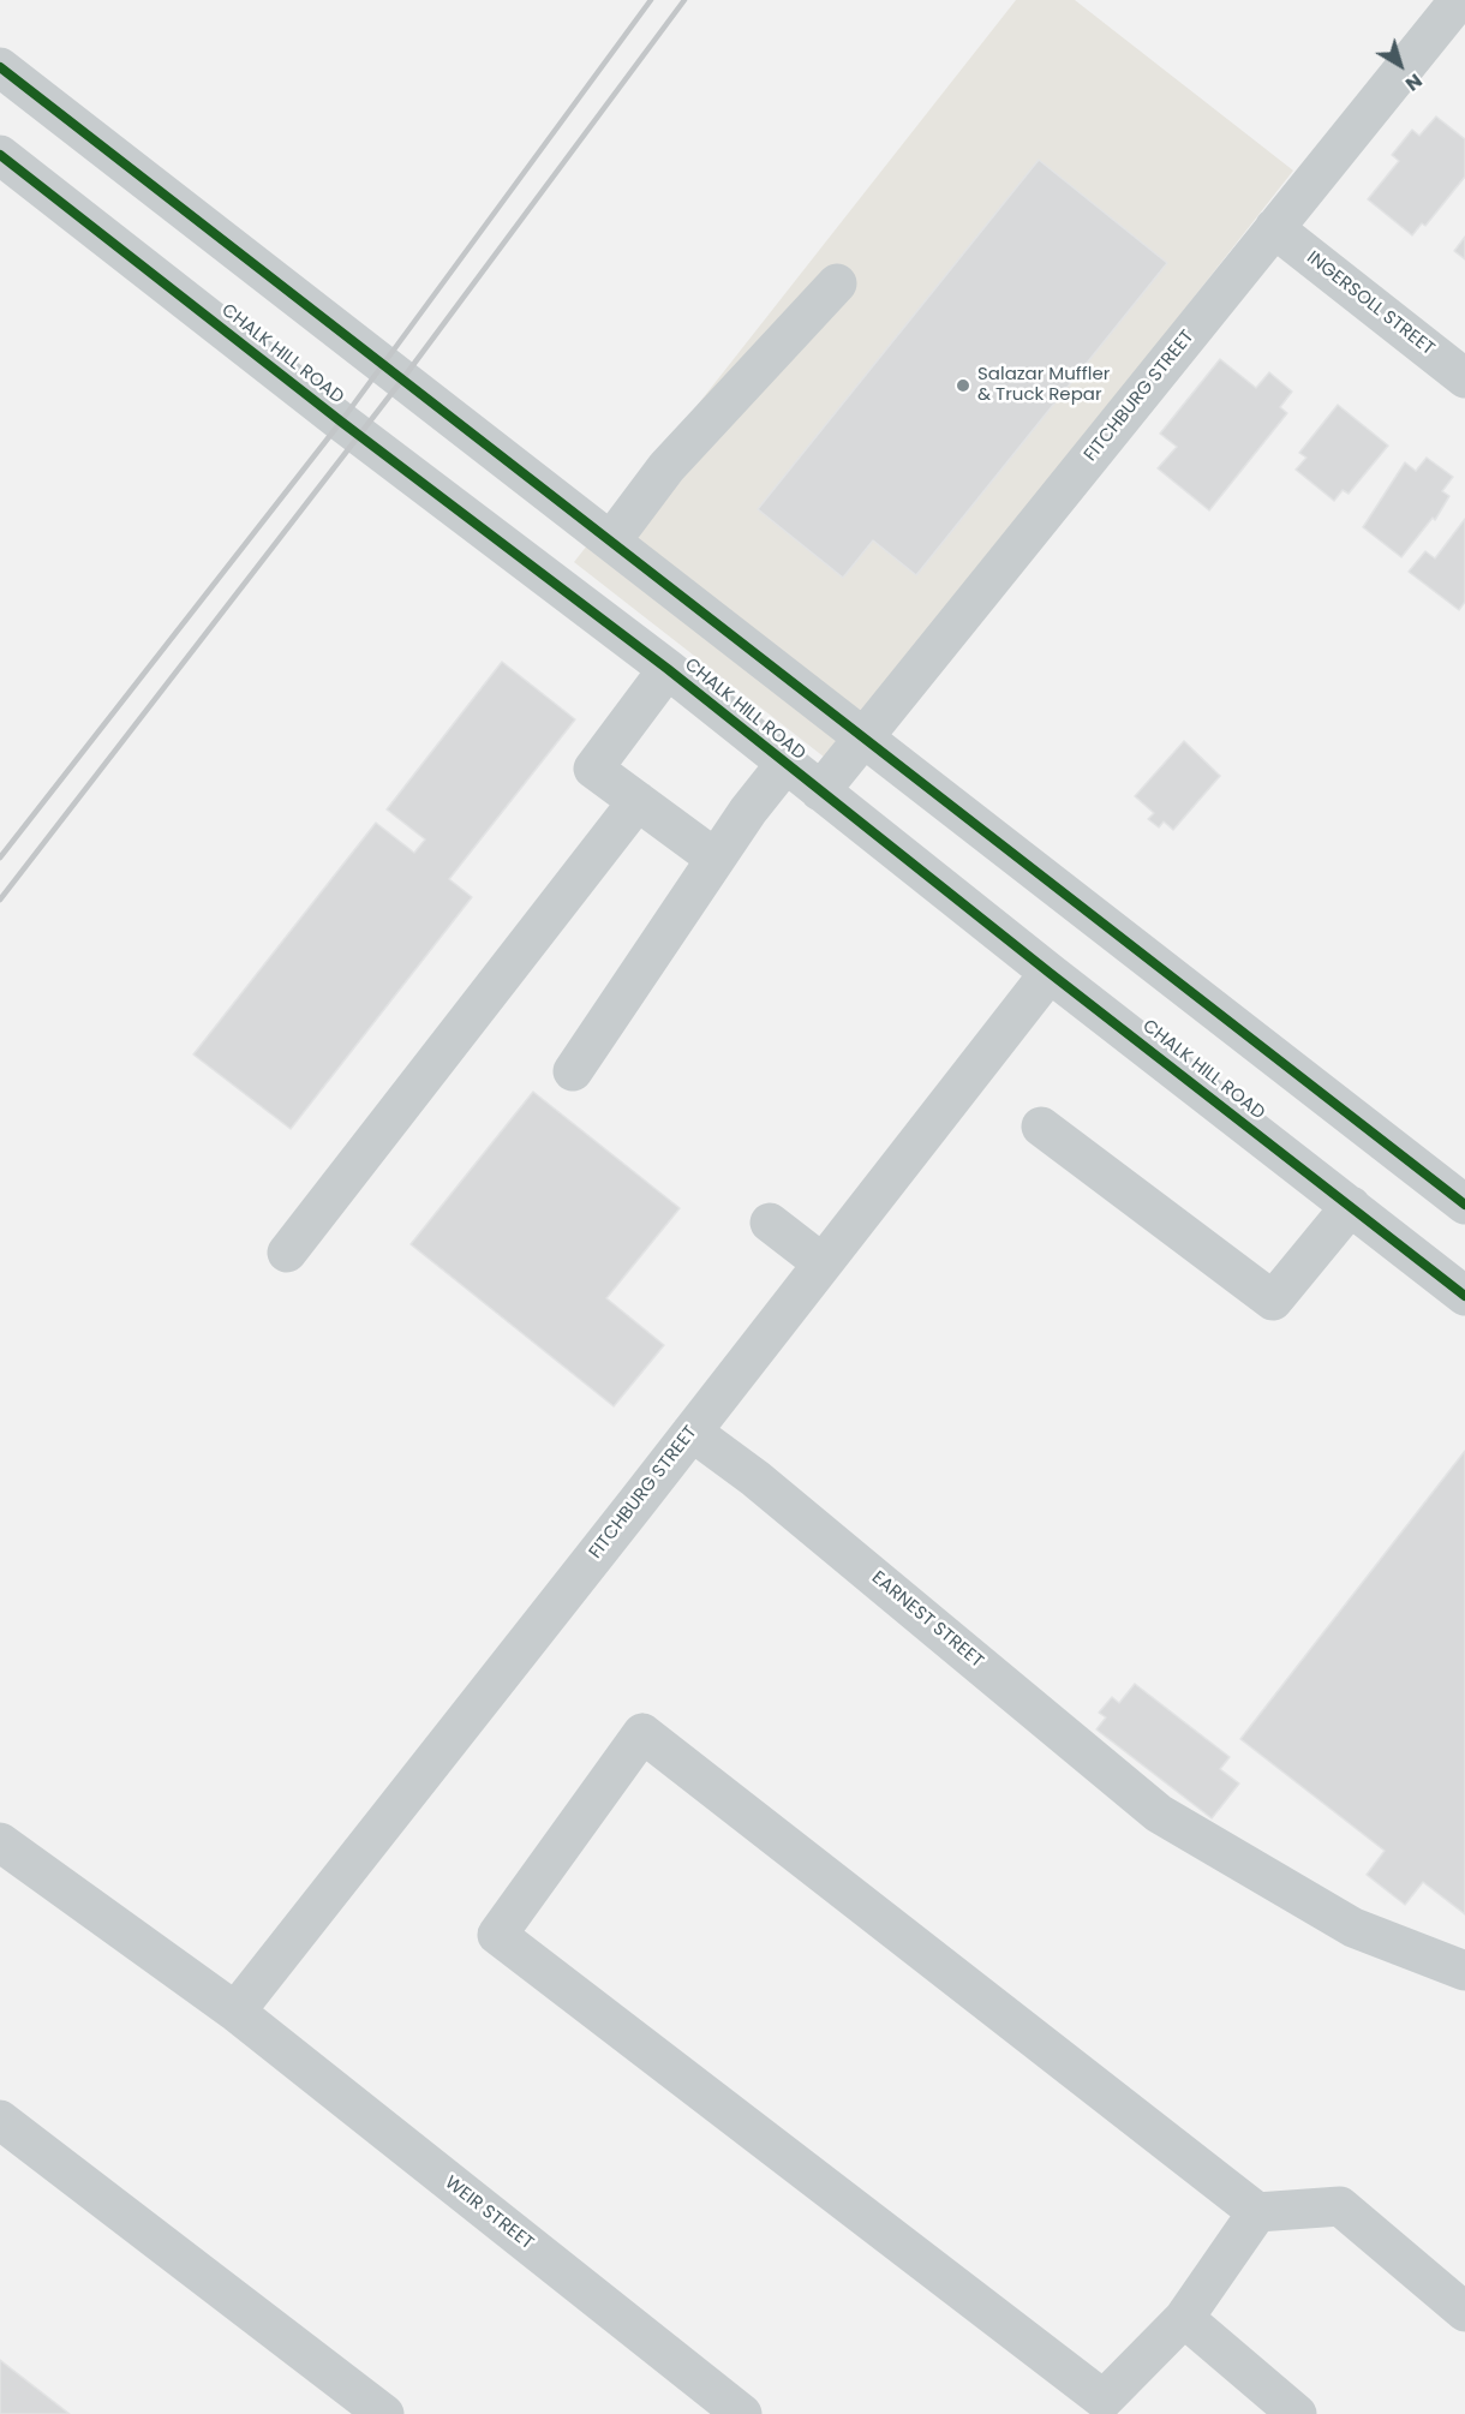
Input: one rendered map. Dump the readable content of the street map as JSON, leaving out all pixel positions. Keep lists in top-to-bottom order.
{
  "streets": {
    "street": [
      "INGERSOLL STREET",
      "CHALK HILL ROAD",
      "FITCHBURG STREET",
      "EARNEST STREET",
      "WEIR STREET"
    ]
  },
  "crossings": [
    ["INGERSOLL STREET", "FITCHBURG STREET"],
    ["CHALK HILL ROAD", "FITCHBURG STREET"],
    ["FITCHBURG STREET", "EARNEST STREET"],
    ["FITCHBURG STREET", "WEIR STREET"]
  ],
  "places": ["Salazar Muffler & Truck Repar"],
  "north": "bottom right"
}
